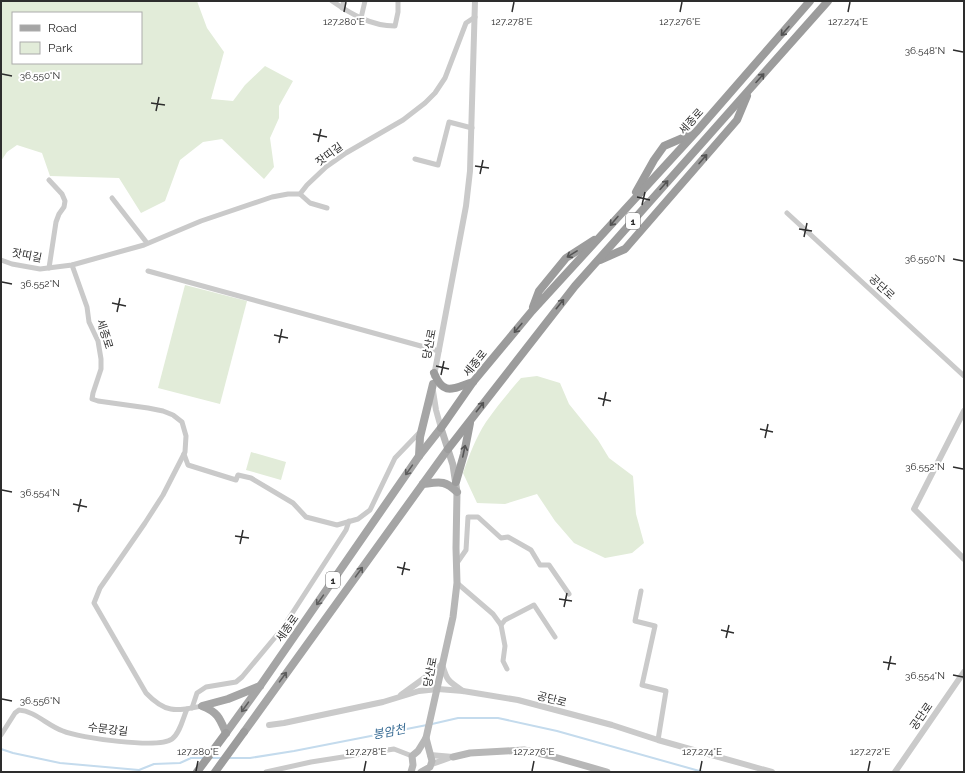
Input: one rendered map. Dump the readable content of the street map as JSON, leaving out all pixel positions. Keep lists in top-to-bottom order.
{
  "streets": {
    "highway": ["세종로", "1"],
    "main road": ["당산로"],
    "street": ["잣띠길", "공단로", "수문강길"]
  },
  "crossings": [
    ["세종로", "잣띠길"],
    ["세종로", "당산로"],
    ["세종로", "수문강길"],
    ["잣띠길", "당산로"],
    ["공단로", "당산로"]
  ],
  "water": ["봉암천"],
  "legend": ["Road", "Park"],
  "coordinates": [
    "127.280°E",
    "127.278°E",
    "127.276°E",
    "127.274°E",
    "36.548°N",
    "36.550°N",
    "36.552°N",
    "36.554°N",
    "36.556°N",
    "127.272°E"
  ]
}
